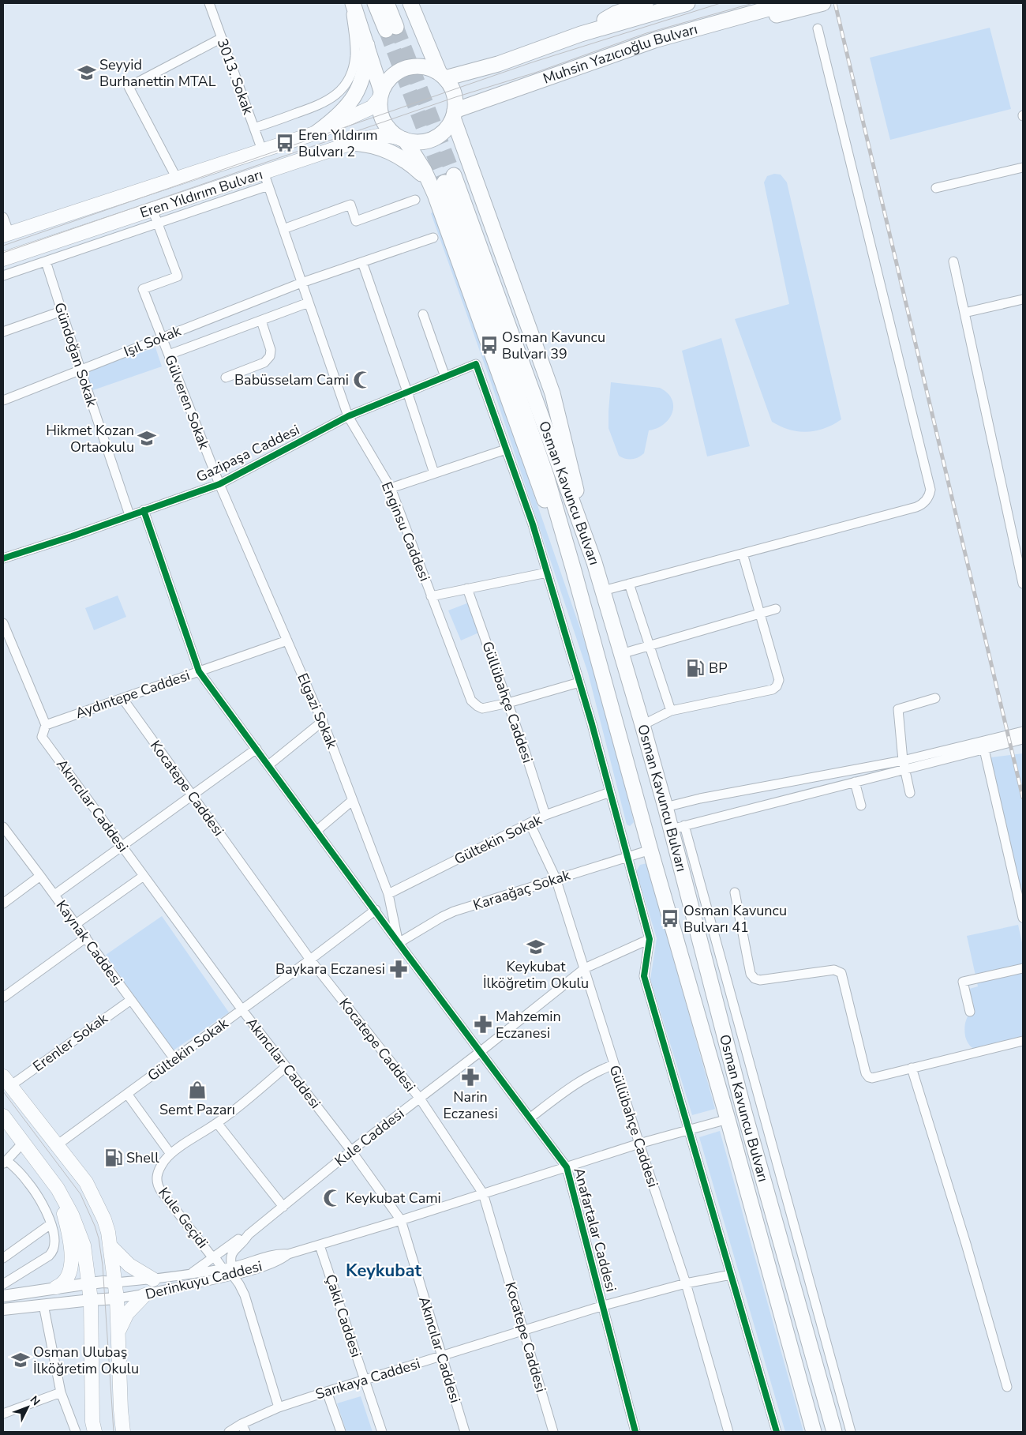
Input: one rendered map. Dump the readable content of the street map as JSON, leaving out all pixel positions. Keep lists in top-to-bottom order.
{
  "streets": {
    "highway": ["Muhsin Yazıcıoğlu Bulvarı", "Osman Kavuncu Bulvarı"],
    "main road": ["Eren Yıldırım Bulvarı"],
    "street": [
      "3013. Sokak",
      "Işıl Sokak",
      "Gündoğan Sokak",
      "Gülveren Sokak",
      "Gazipaşa Caddesi",
      "Enginsu Caddesi",
      "Aydıntepe Caddesi",
      "Güllübahçe Caddesi",
      "Elgazi Sokak",
      "Kocatepe Caddesi",
      "Akıncılar Caddesi",
      "Gültekin Sokak",
      "Karaağaç Sokak",
      "Kaynak Caddesi",
      "Erenler Sokak",
      "Kule Caddesi",
      "Kule Geçidi",
      "Anafartalar Caddesi",
      "Derinkuyu Caddesi",
      "Çakıl Caddesi",
      "Sarıkaya Caddesi"
    ]
  },
  "crossings": [
    ["Muhsin Yazıcıoğlu Bulvarı", "Eren Yıldırım Bulvarı"],
    ["3013. Sokak", "Eren Yıldırım Bulvarı"],
    ["Eren Yıldırım Bulvarı", "Gülveren Sokak"],
    ["Eren Yıldırım Bulvarı", "Enginsu Caddesi"],
    ["Işıl Sokak", "Gündoğan Sokak"],
    ["Işıl Sokak", "Gülveren Sokak"],
    ["Işıl Sokak", "Enginsu Caddesi"],
    ["Gündoğan Sokak", "Gazipaşa Caddesi"],
    ["Gülveren Sokak", "Gazipaşa Caddesi"],
    ["Gülveren Sokak", "Elgazi Sokak"],
    ["Gazipaşa Caddesi", "Enginsu Caddesi"],
    ["Gazipaşa Caddesi", "Elgazi Sokak"],
    ["Gazipaşa Caddesi", "Anafartalar Caddesi"],
    ["Osman Kavuncu Bulvarı", "Karaağaç Sokak"],
    ["Osman Kavuncu Bulvarı", "Derinkuyu Caddesi"],
    ["Enginsu Caddesi", "Güllübahçe Caddesi"],
    ["Aydıntepe Caddesi", "Elgazi Sokak"],
    ["Aydıntepe Caddesi", "Kocatepe Caddesi"],
    ["Aydıntepe Caddesi", "Akıncılar Caddesi"],
    ["Aydıntepe Caddesi", "Anafartalar Caddesi"],
    ["Güllübahçe Caddesi", "Gültekin Sokak"],
    ["Güllübahçe Caddesi", "Karaağaç Sokak"],
    ["Güllübahçe Caddesi", "Kule Caddesi"],
    ["Güllübahçe Caddesi", "Derinkuyu Caddesi"],
    ["Güllübahçe Caddesi", "Sarıkaya Caddesi"],
    ["Elgazi Sokak", "Gültekin Sokak"],
    ["Elgazi Sokak", "Karaağaç Sokak"],
    ["Elgazi Sokak", "Anafartalar Caddesi"],
    ["Kocatepe Caddesi", "Gültekin Sokak"],
    ["Kocatepe Caddesi", "Kule Caddesi"],
    ["Kocatepe Caddesi", "Derinkuyu Caddesi"],
    ["Kocatepe Caddesi", "Sarıkaya Caddesi"],
    ["Akıncılar Caddesi", "Gültekin Sokak"],
    ["Akıncılar Caddesi", "Kule Caddesi"],
    ["Akıncılar Caddesi", "Derinkuyu Caddesi"],
    ["Akıncılar Caddesi", "Sarıkaya Caddesi"],
    ["Gültekin Sokak", "Kaynak Caddesi"],
    ["Gültekin Sokak", "Anafartalar Caddesi"],
    ["Karaağaç Sokak", "Anafartalar Caddesi"],
    ["Kaynak Caddesi", "Erenler Sokak"],
    ["Kule Caddesi", "Kule Geçidi"],
    ["Kule Caddesi", "Anafartalar Caddesi"],
    ["Kule Caddesi", "Derinkuyu Caddesi"],
    ["Kule Geçidi", "Derinkuyu Caddesi"],
    ["Kule Geçidi", "Sarıkaya Caddesi"],
    ["Anafartalar Caddesi", "Derinkuyu Caddesi"],
    ["Anafartalar Caddesi", "Sarıkaya Caddesi"],
    ["Derinkuyu Caddesi", "Çakıl Caddesi"],
    ["Çakıl Caddesi", "Sarıkaya Caddesi"]
  ],
  "districts": ["Keykubat"],
  "places": {
    "school or university": [
      "Seyyid Burhanettin MTAL",
      "Hikmet Kozan Ortaokulu",
      "Keykubat İlköğretim Okulu",
      "Osman Ulubaş İlköğretim Okulu"
    ],
    "bus stop": ["Eren Yıldırım Bulvarı 2", "Osman Kavuncu Bulvarı 39", "Osman Kavuncu Bulvarı 41"],
    "mosque": ["Babüsselam Cami", "Keykubat Cami"],
    "fuel station": ["BP", "Shell"],
    "pharmacy": ["Baykara Eczanesi", "Mahzemin Eczanesi", "Narin Eczanesi"],
    "shop": ["Semt Pazarı"]
  },
  "north": "top right"
}
